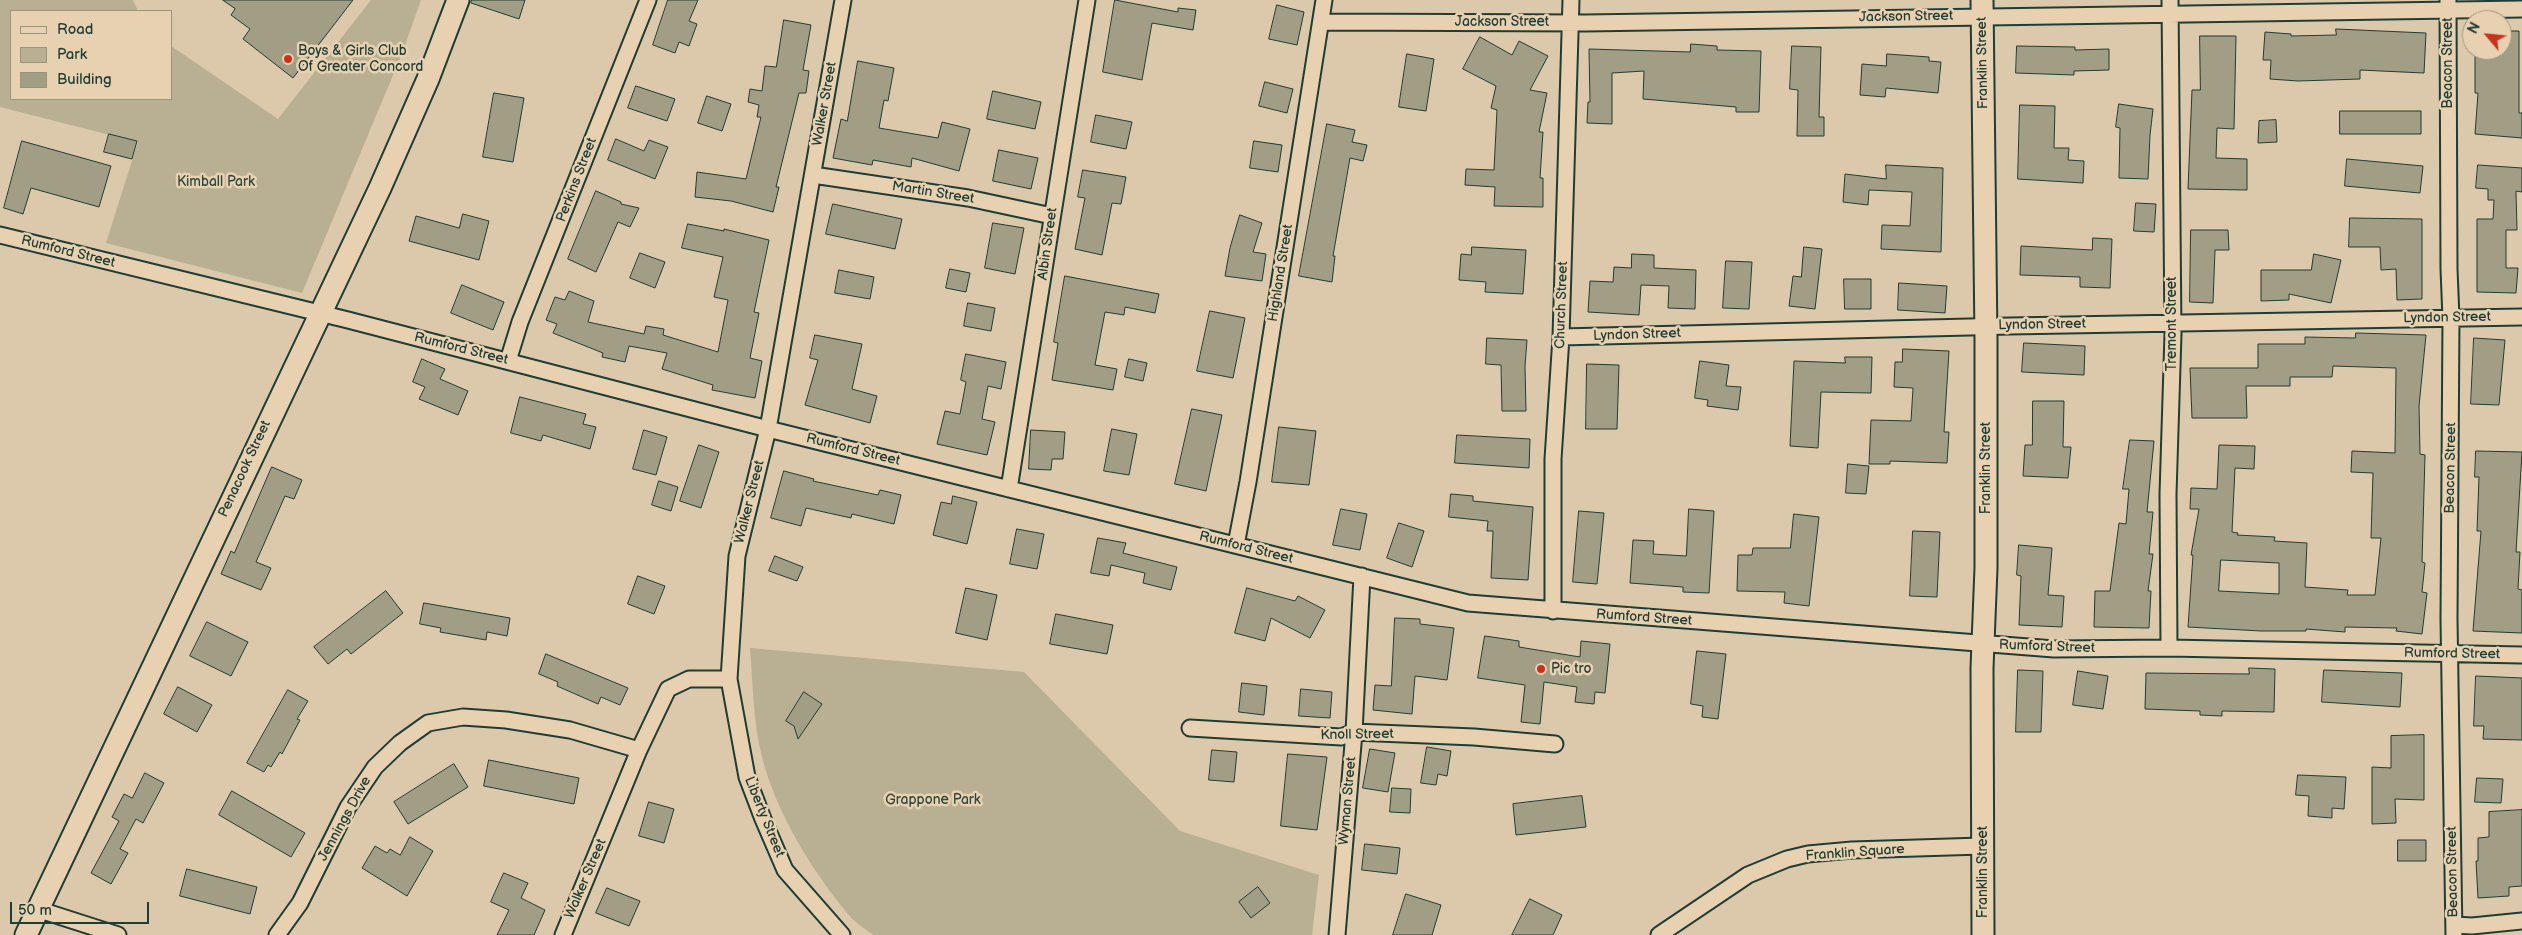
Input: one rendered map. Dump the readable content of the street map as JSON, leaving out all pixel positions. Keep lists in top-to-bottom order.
{
  "streets": {
    "street": [
      "Jackson Street",
      "Franklin Street",
      "Beacon Street",
      "Walker Street",
      "Perkins Street",
      "Martin Street",
      "Albin Street",
      "Rumford Street",
      "Highland Street",
      "Church Street",
      "Lyndon Street",
      "Tremont Street",
      "Penacook Street",
      "Knoll Street",
      "Wyman Street",
      "Liberty Street",
      "Jennings Drive",
      "Franklin Square"
    ]
  },
  "crossings": [
    ["Jackson Street", "Franklin Street"],
    ["Jackson Street", "Beacon Street"],
    ["Jackson Street", "Highland Street"],
    ["Jackson Street", "Church Street"],
    ["Jackson Street", "Tremont Street"],
    ["Franklin Street", "Rumford Street"],
    ["Franklin Street", "Lyndon Street"],
    ["Franklin Street", "Franklin Square"],
    ["Beacon Street", "Rumford Street"],
    ["Beacon Street", "Lyndon Street"],
    ["Walker Street", "Martin Street"],
    ["Walker Street", "Rumford Street"],
    ["Walker Street", "Liberty Street"],
    ["Walker Street", "Jennings Drive"],
    ["Perkins Street", "Rumford Street"],
    ["Martin Street", "Albin Street"],
    ["Albin Street", "Rumford Street"],
    ["Rumford Street", "Highland Street"],
    ["Rumford Street", "Church Street"],
    ["Rumford Street", "Tremont Street"],
    ["Rumford Street", "Penacook Street"],
    ["Rumford Street", "Wyman Street"],
    ["Church Street", "Lyndon Street"],
    ["Lyndon Street", "Tremont Street"],
    ["Knoll Street", "Wyman Street"]
  ],
  "parks": ["Kimball Park", "Grappone Park"],
  "places": ["Boys & Girls Club Of Greater Concord", "Pic tro"],
  "legend": ["Road", "Park", "Building"],
  "scale_bar": "50 m",
  "north": "top left"
}
